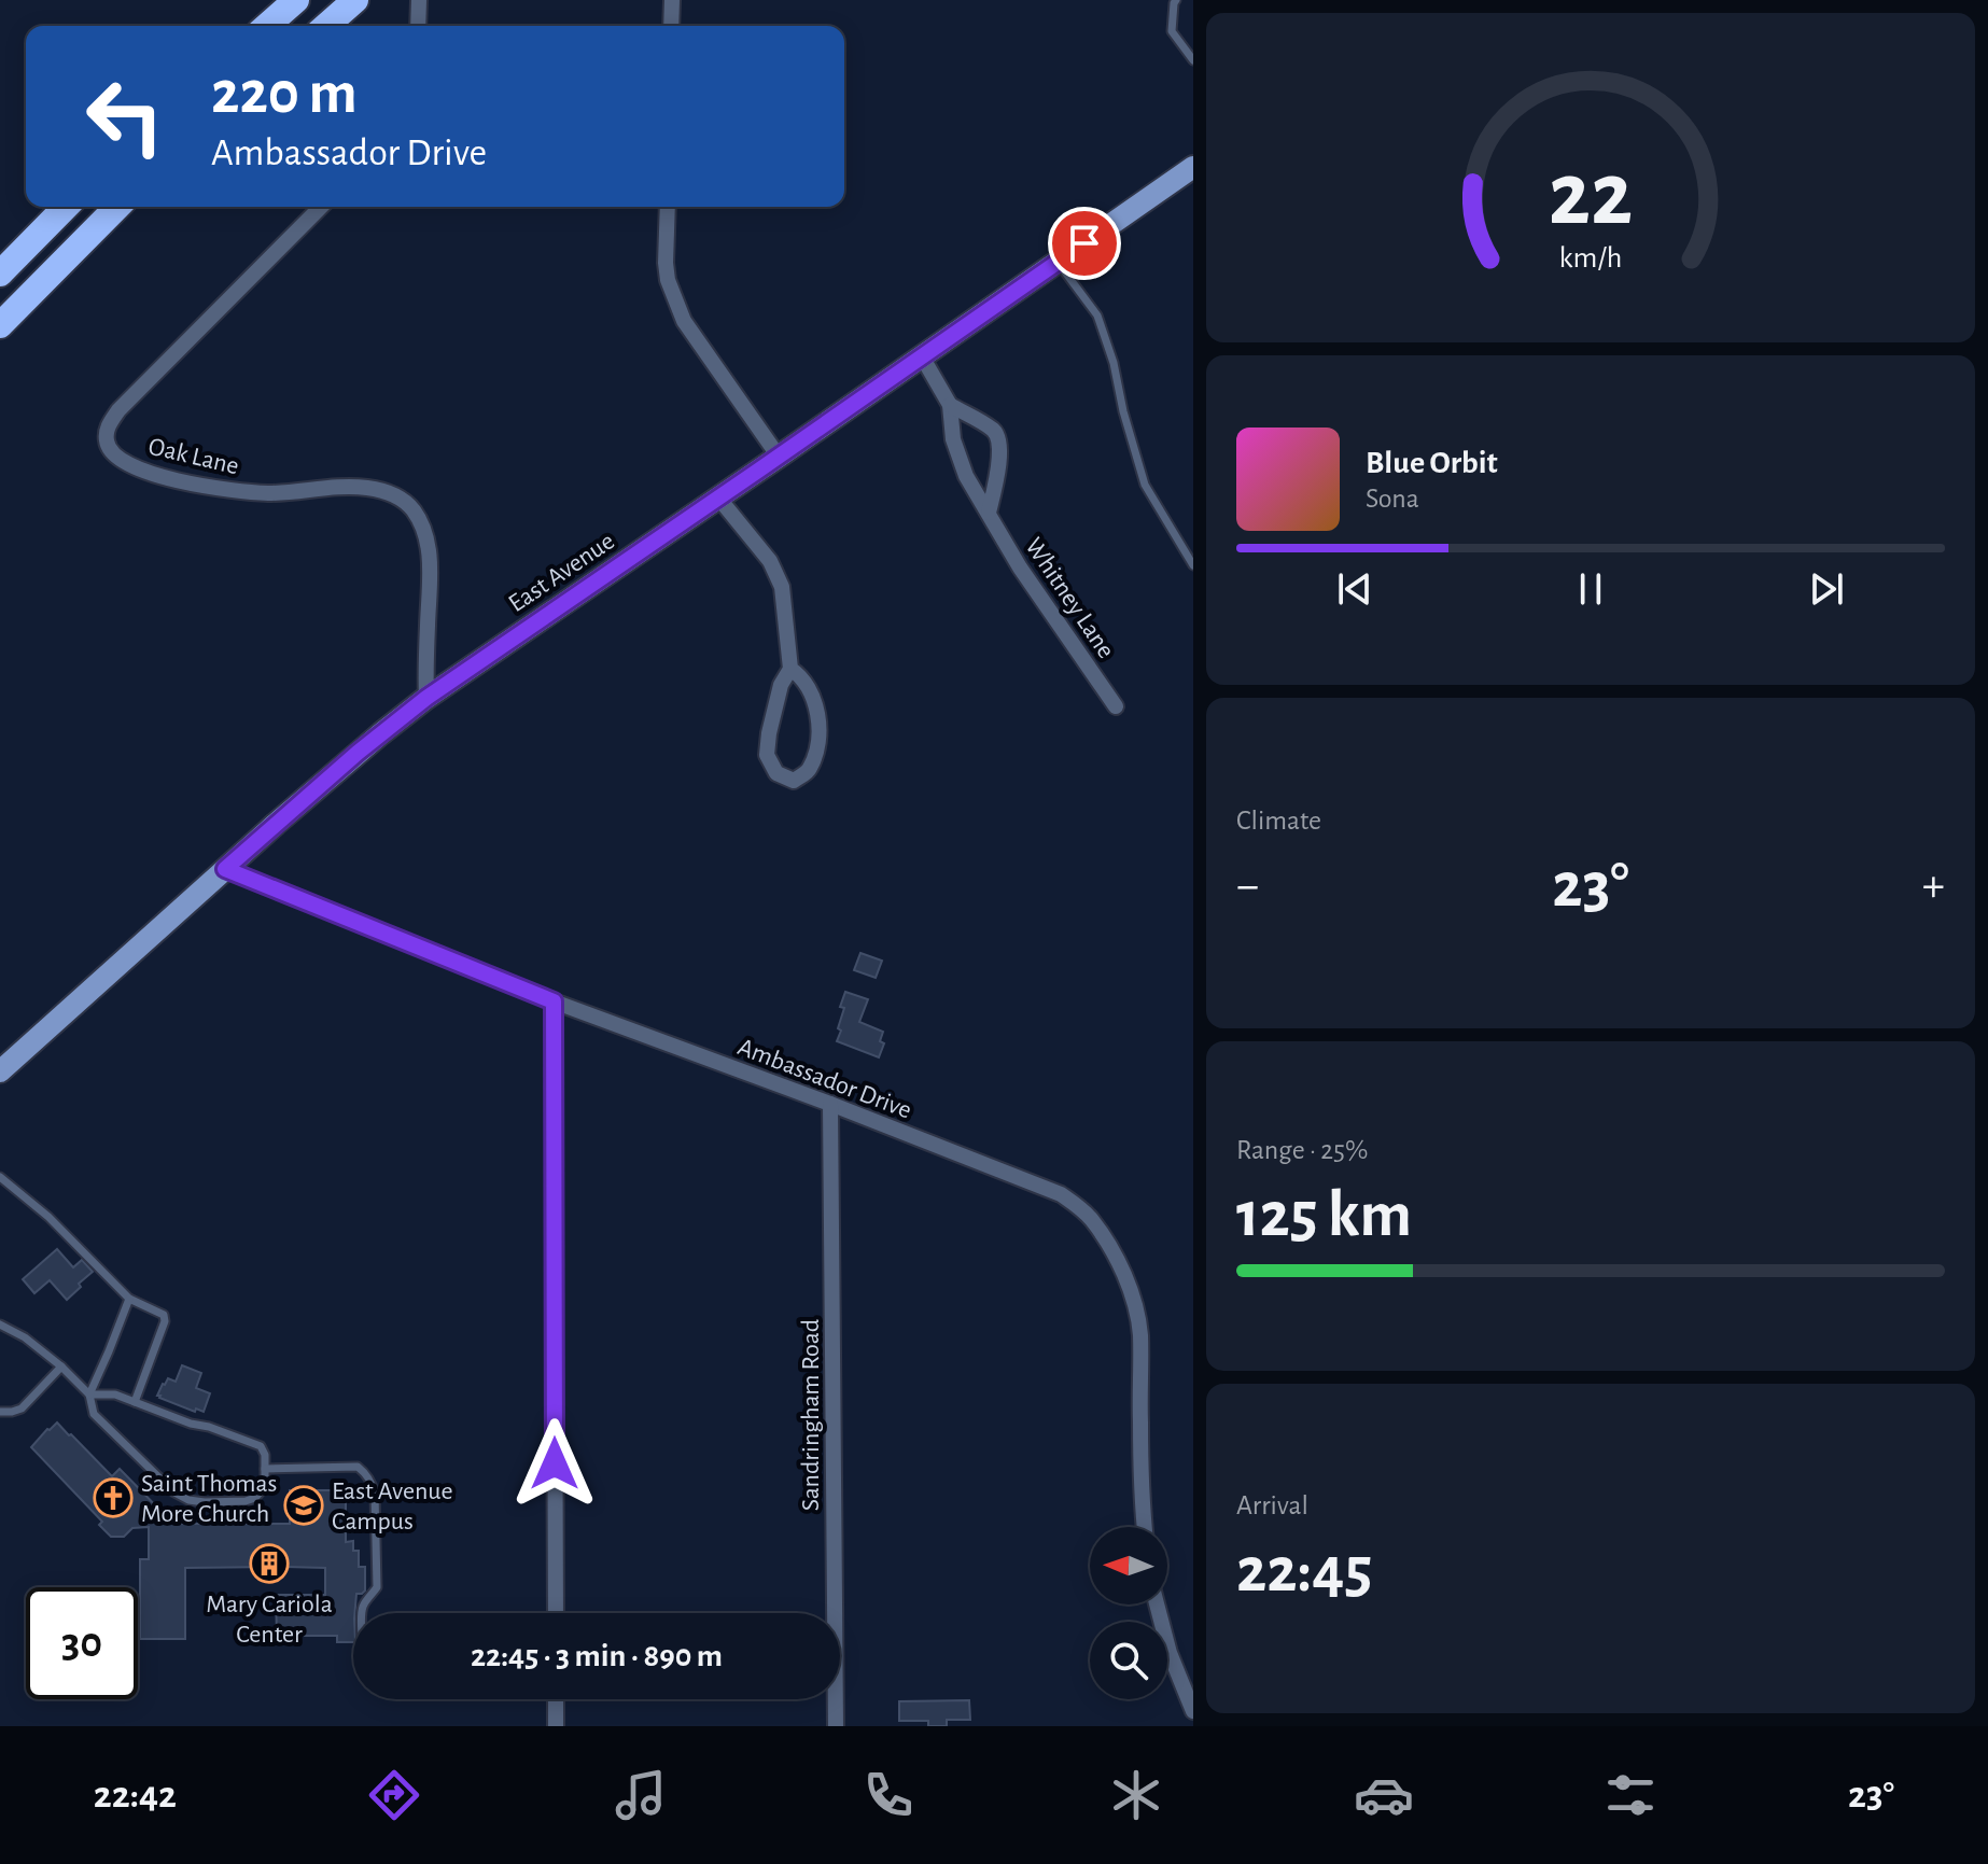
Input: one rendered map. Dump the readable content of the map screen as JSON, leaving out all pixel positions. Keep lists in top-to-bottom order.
{
  "streets": {
    "main road": ["East Avenue"],
    "street": [
      "Oak Lane",
      "Whitney Lane",
      "Ambassador Drive",
      "Sandringham Road"
    ]
  },
  "crossings": [
    ["Oak Lane", "East Avenue"],
    ["East Avenue", "Whitney Lane"],
    ["East Avenue", "Ambassador Drive"],
    ["Ambassador Drive", "Sandringham Road"]
  ],
  "places": {
    "church": ["Saint Thomas More Church"],
    "school or university": ["East Avenue Campus"],
    "building": ["Mary Cariola Center"]
  },
  "north": "left",
  "page": {
    "turn": ["220 m", "Ambassador Drive"],
    "song": ["Blue Orbit", "Sona"],
    "tile": [
      "Climate",
      ["Range · 25%", "125 km"],
      ["Arrival", "22:45"]
    ],
    "heat": ["−", "23°", "+"],
    "limit": "30",
    "trip": "22:45 · 3 min · 890 m",
    "tabs": ["22:42", "23°"],
    "gauge": ["22", "km/h"]
  }
}
